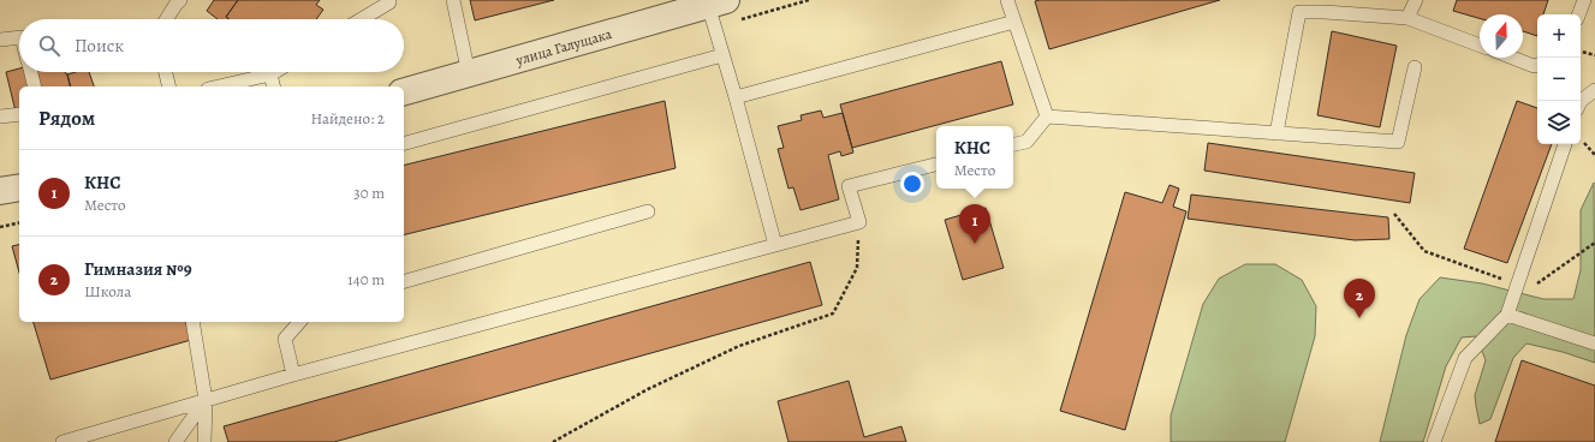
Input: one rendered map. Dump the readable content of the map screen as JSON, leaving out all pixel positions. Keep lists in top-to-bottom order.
{
  "streets": {
    "street": ["улица Галущака"]
  },
  "north": "top",
  "page": {
    "map_buttons": ["+", "−"],
    "search": "Поиск",
    "heading": ["Рядом", "Найдено: 2"],
    "popup": ["КНС", "Место"],
    "list": [
      {
        "mark": "1",
        "name": "КНС",
        "note": "Место",
        "value": "30 m"
      },
      {
        "mark": "2",
        "name": "Гимназия №9",
        "note": "Школа",
        "value": "140 m"
      }
    ],
    "pins": ["1", "2"]
  }
}
